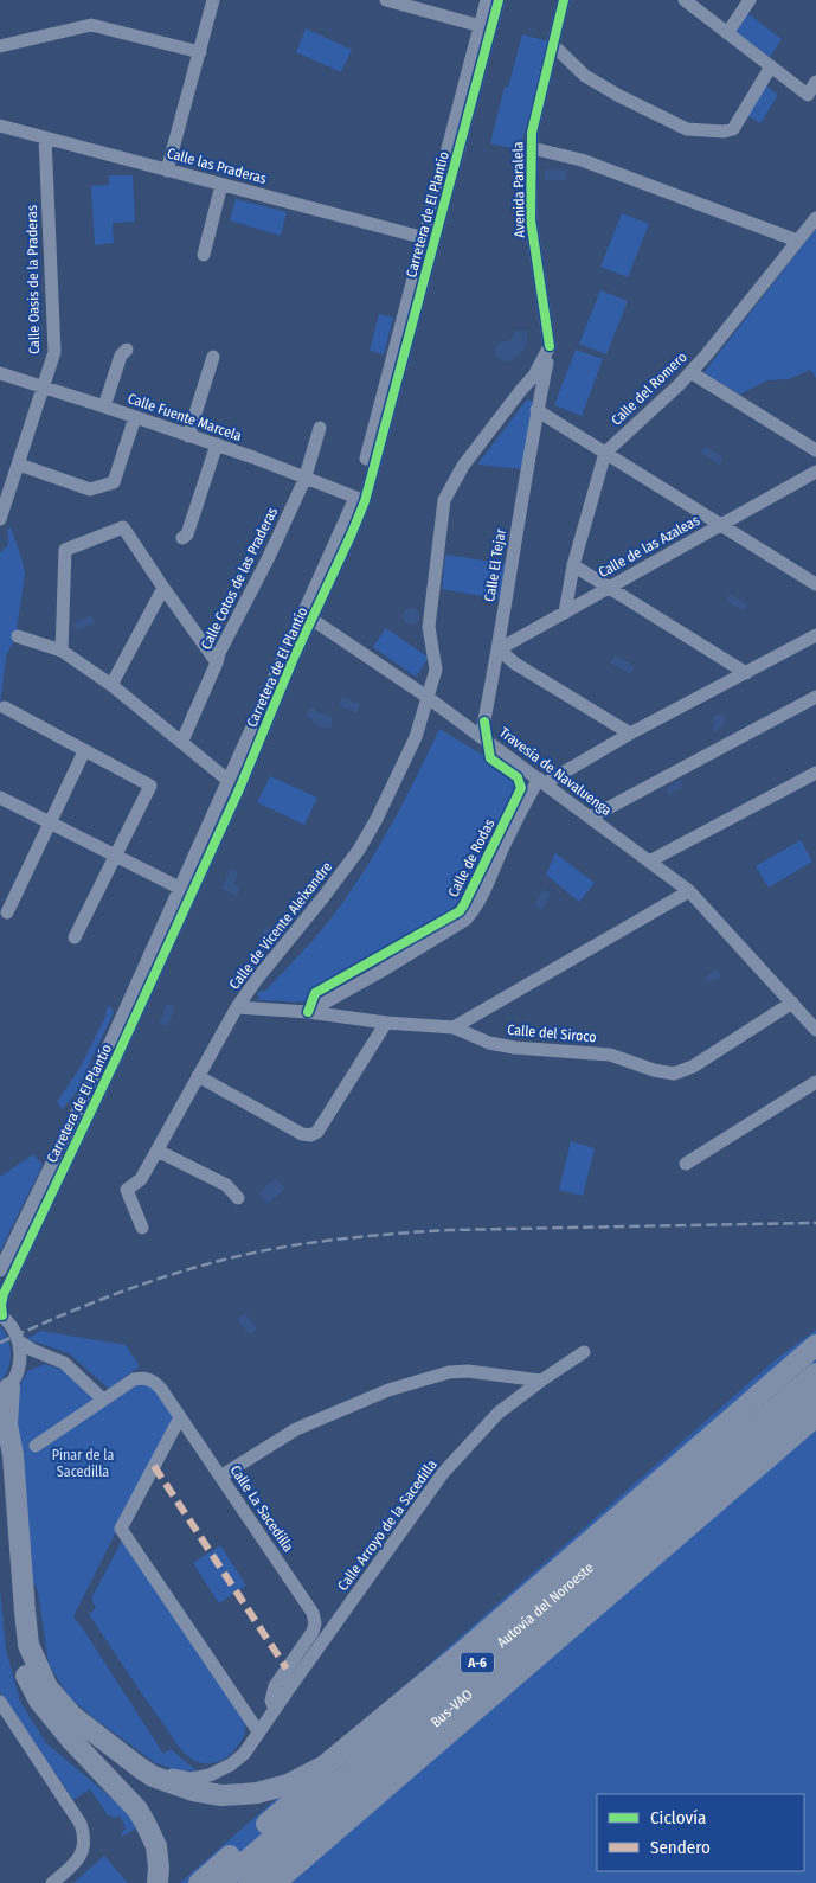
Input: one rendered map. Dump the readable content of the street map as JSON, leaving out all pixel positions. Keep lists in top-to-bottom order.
{
  "streets": {
    "highway": ["Autovía del Noroeste", "A-6", "Bus-VAO"],
    "street": [
      "Calle las Praderas",
      "Avenida Paralela",
      "Carretera de El Plantío",
      "Calle Oasis de la Praderas",
      "Calle del Romero",
      "Calle Fuente Marcela",
      "Calle de las Azaleas",
      "Calle El Tejar",
      "Calle Cotos de las Praderas",
      "Travesía de Navaluenga",
      "Calle de Rodas",
      "Calle de Vicente Aleixandre",
      "Calle del Siroco",
      "Calle La Sacedilla",
      "Calle Arroyo de la Sacedilla"
    ]
  },
  "crossings": [
    ["Calle las Praderas", "Carretera de El Plantío"],
    ["Calle las Praderas", "Calle Oasis de la Praderas"],
    ["Avenida Paralela", "Calle El Tejar"],
    ["Carretera de El Plantío", "Calle Fuente Marcela"],
    ["Carretera de El Plantío", "Travesía de Navaluenga"],
    ["Calle Oasis de la Praderas", "Calle Fuente Marcela"],
    ["Calle Fuente Marcela", "Calle Cotos de las Praderas"],
    ["Calle de las Azaleas", "Calle El Tejar"],
    ["Calle El Tejar", "Travesía de Navaluenga"],
    ["Travesía de Navaluenga", "Calle de Rodas"],
    ["Travesía de Navaluenga", "Calle de Vicente Aleixandre"],
    ["Travesía de Navaluenga", "Calle del Siroco"],
    ["Calle La Sacedilla", "Calle Arroyo de la Sacedilla"]
  ],
  "parks": ["Pinar de la Sacedilla"],
  "legend": ["Ciclovía", "Sendero"]
}
